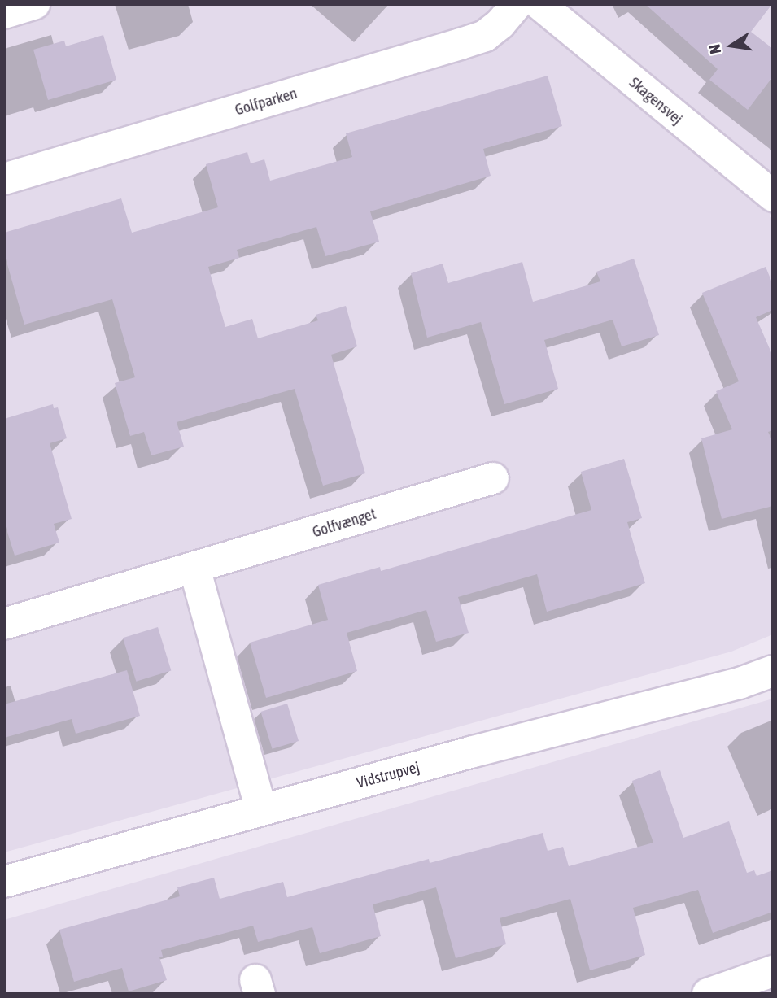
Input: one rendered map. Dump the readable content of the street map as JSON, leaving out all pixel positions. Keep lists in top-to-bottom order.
{
  "streets": {
    "street": [
      "Skagensvej",
      "Golfparken",
      "Golfvænget",
      "Vidstrupvej"
    ]
  },
  "north": "left"
}
